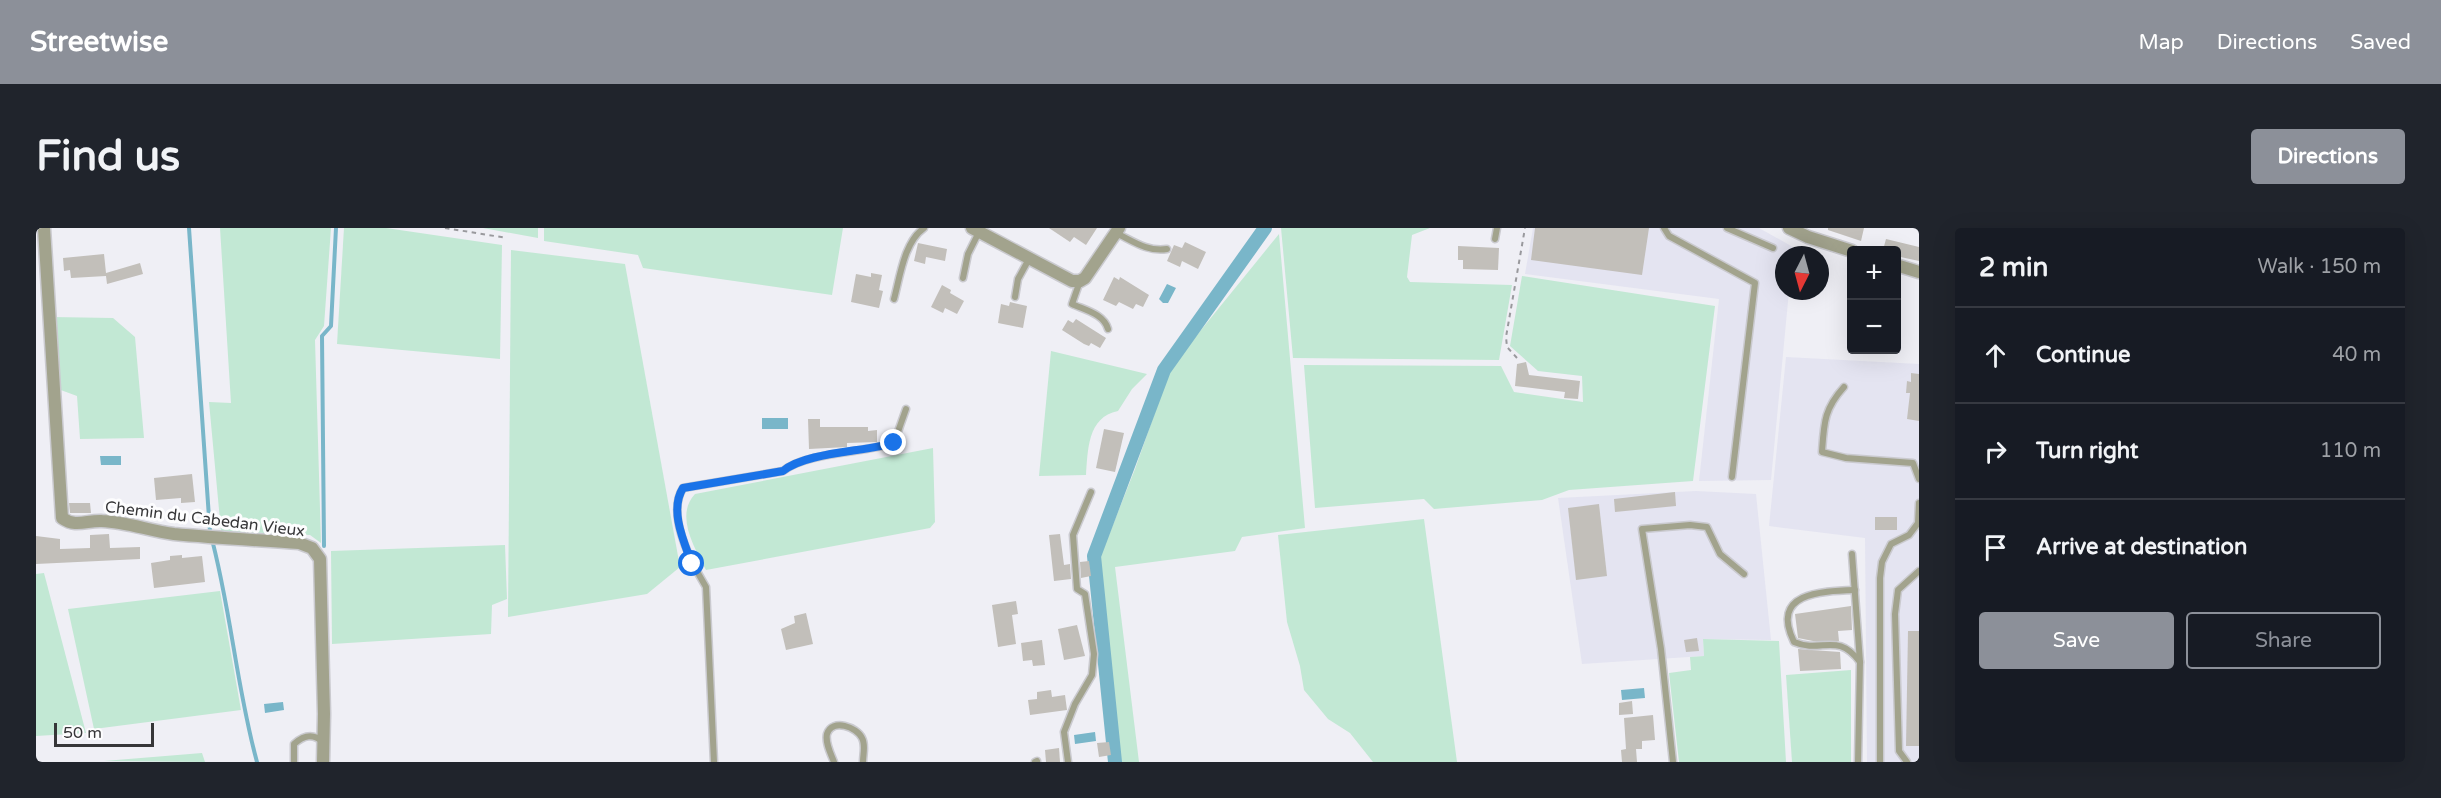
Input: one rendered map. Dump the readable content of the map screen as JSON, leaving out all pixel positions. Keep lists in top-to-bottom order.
{
  "streets": {
    "street": ["Chemin du Cabedan Vieux"]
  },
  "scale_bar": "50 m",
  "north": "bottom",
  "page": {
    "header": "Streetwise",
    "nav": ["Map", "Directions", "Saved"],
    "buttons": [
      "Directions",
      ["Save", "Share"]
    ],
    "title": "Find us",
    "heading": ["2 min", "Walk · 150 m"],
    "map_buttons": ["+", "−"],
    "list": [
      ["Continue", "40 m"],
      ["Turn right", "110 m"],
      "Arrive at destination"
    ],
    "scale": "50 m"
  }
}
